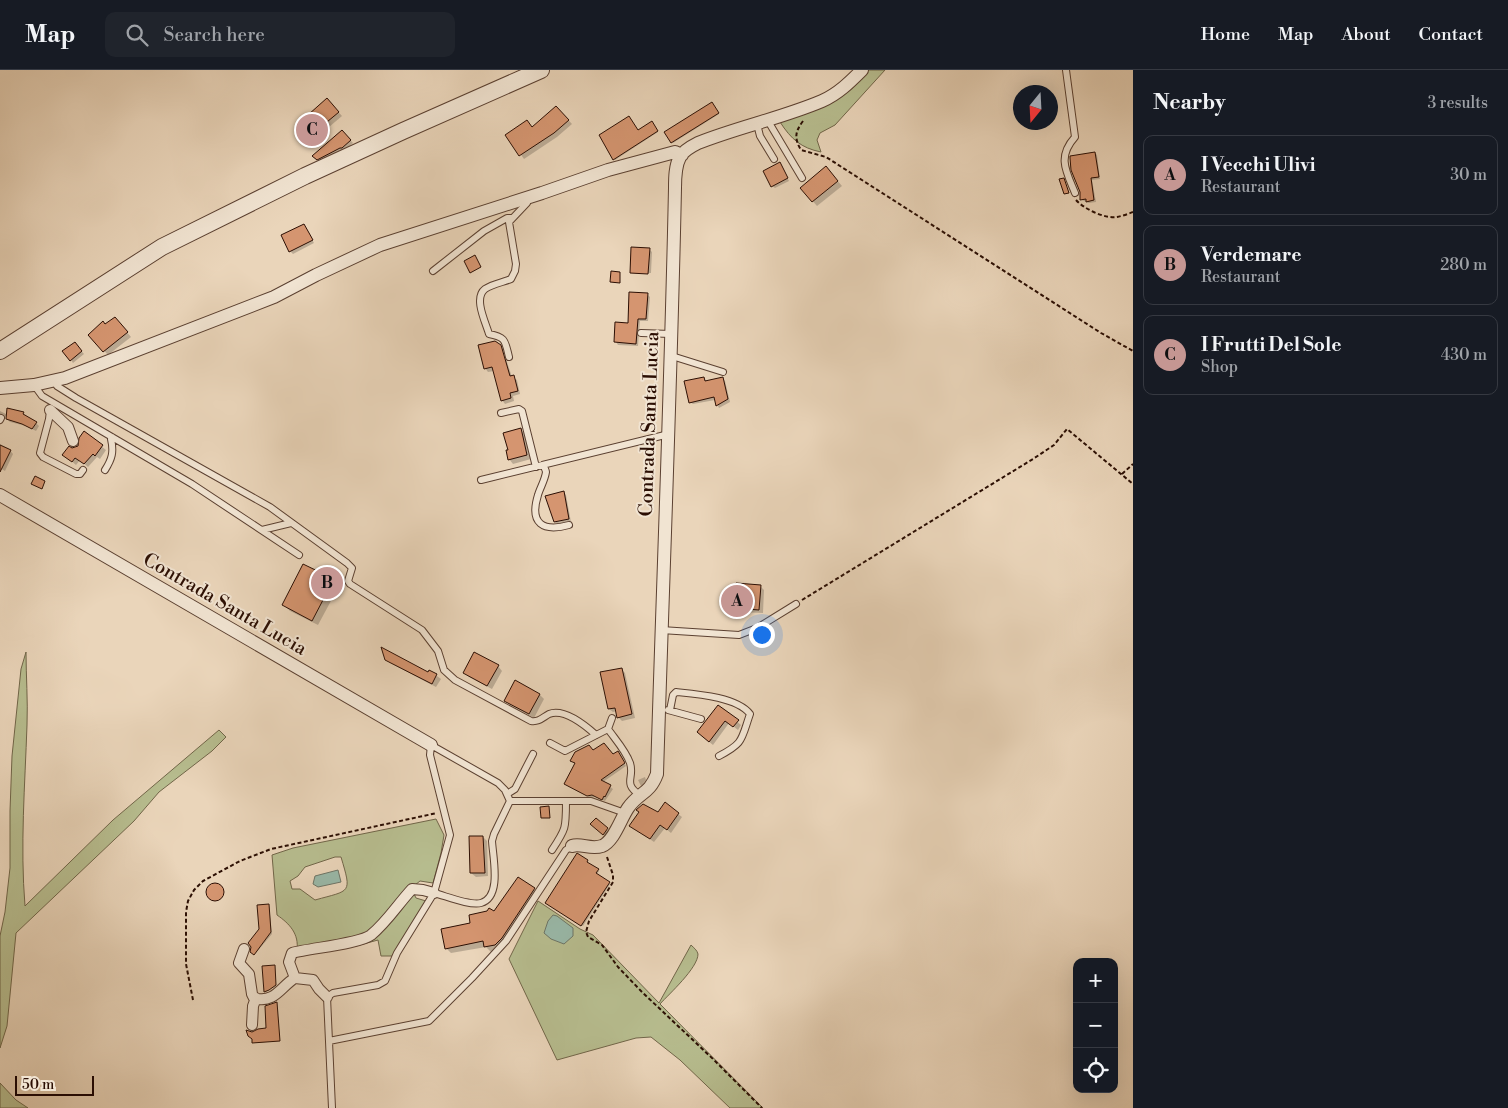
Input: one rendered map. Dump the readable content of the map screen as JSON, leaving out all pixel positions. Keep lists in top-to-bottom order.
{
  "streets": {
    "street": ["Contrada Santa Lucia"]
  },
  "scale_bar": "50 m",
  "north": "bottom",
  "page": {
    "header": "Map",
    "search": "Search here",
    "nav": [
      "Home",
      "Map",
      "About",
      "Contact"
    ],
    "heading": ["Nearby", "3 results"],
    "pins": ["C", "B", "A"],
    "list": [
      {
        "mark": "A",
        "name": "I Vecchi Ulivi",
        "note": "Restaurant",
        "value": "30 m"
      },
      {
        "mark": "B",
        "name": "Verdemare",
        "note": "Restaurant",
        "value": "280 m"
      },
      {
        "mark": "C",
        "name": "I Frutti Del Sole",
        "note": "Shop",
        "value": "430 m"
      }
    ],
    "map_buttons": ["+", "−"],
    "scale": "50 m"
  }
}
